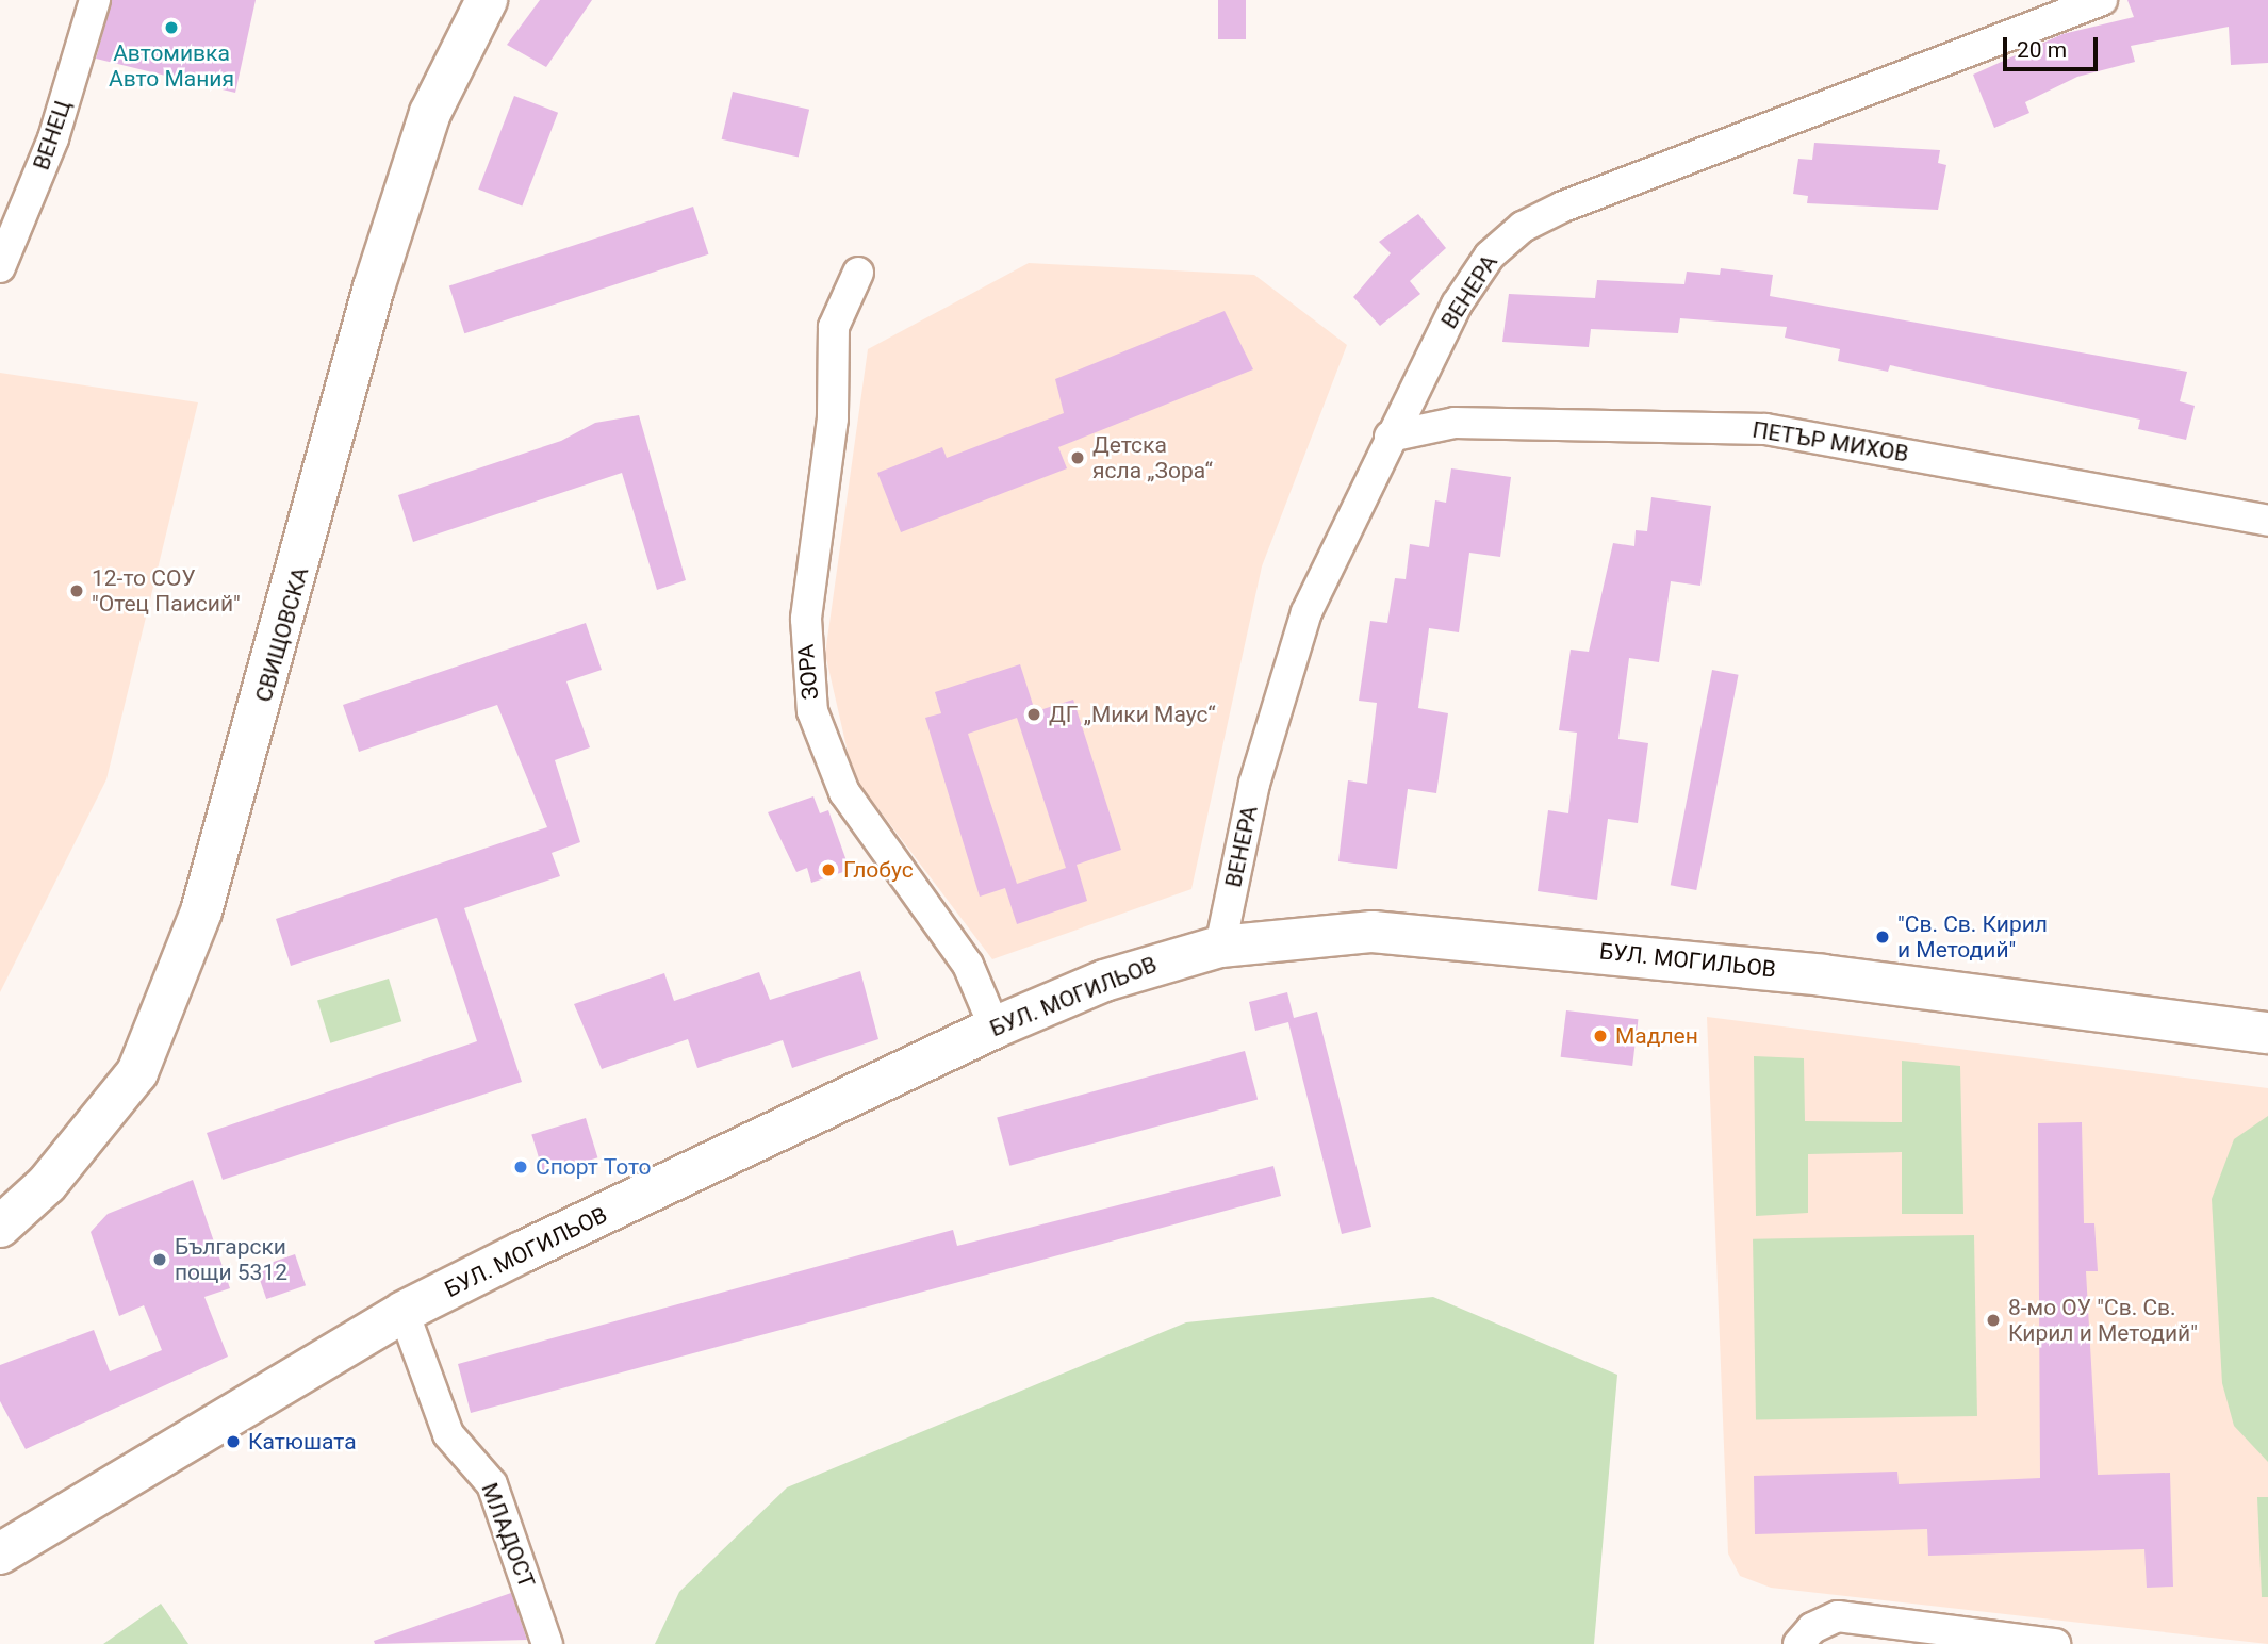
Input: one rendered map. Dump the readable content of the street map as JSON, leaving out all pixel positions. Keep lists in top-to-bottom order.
{
  "streets": {
    "street": [
      "ВЕНЕЦ",
      "ВЕНЕРА",
      "ПЕТЪР МИХОВ",
      "СВИЩОВСКА",
      "ЗОРА",
      "БУЛ. МОГИЛЬОВ",
      "МЛАДОСТ"
    ]
  },
  "crossings": [
    ["ВЕНЕРА", "ПЕТЪР МИХОВ"],
    ["ВЕНЕРА", "БУЛ. МОГИЛЬОВ"],
    ["ЗОРА", "БУЛ. МОГИЛЬОВ"],
    ["БУЛ. МОГИЛЬОВ", "МЛАДОСТ"]
  ],
  "places": [
    "Автомивка Авто Мания",
    "Детска ясла „Зора“",
    "12-то СОУ \"Отец Паисий\"",
    "ДГ „Мики Маус“",
    "Глобус",
    "\"Св. Св. Кирил и Методий\"",
    "Мадлен",
    "Спорт Тото",
    "Български пощи 5312",
    "8-мо ОУ \"Св. Св. Кирил и Методий\"",
    "Катюшата"
  ],
  "scale_bar": "20 m"
}
